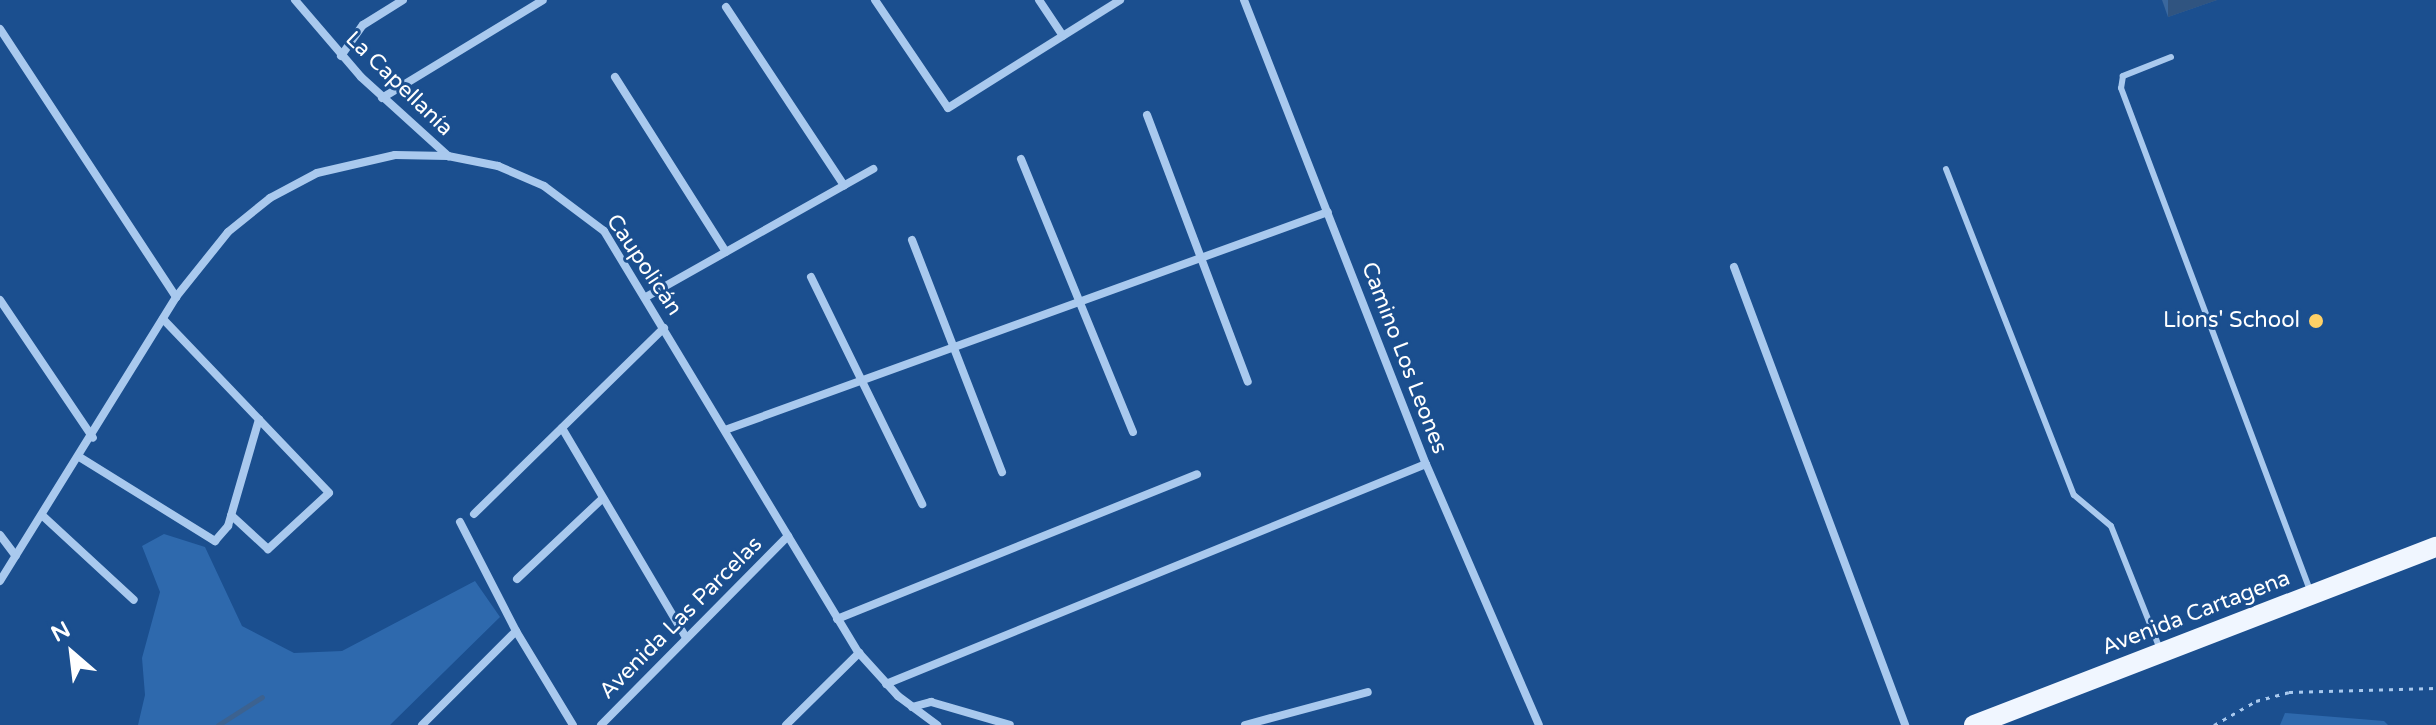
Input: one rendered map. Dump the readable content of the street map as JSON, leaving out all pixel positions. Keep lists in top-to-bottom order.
{
  "streets": {
    "main road": ["Avenida Cartagena"],
    "street": [
      "La Capellanía",
      "Caupolicán",
      "Camino Los Leones",
      "Avenida Las Parcelas"
    ]
  },
  "crossings": [
    ["La Capellanía", "Caupolicán"],
    ["Caupolicán", "Avenida Las Parcelas"]
  ],
  "places": ["Lions' School"],
  "north": "top left"
}
